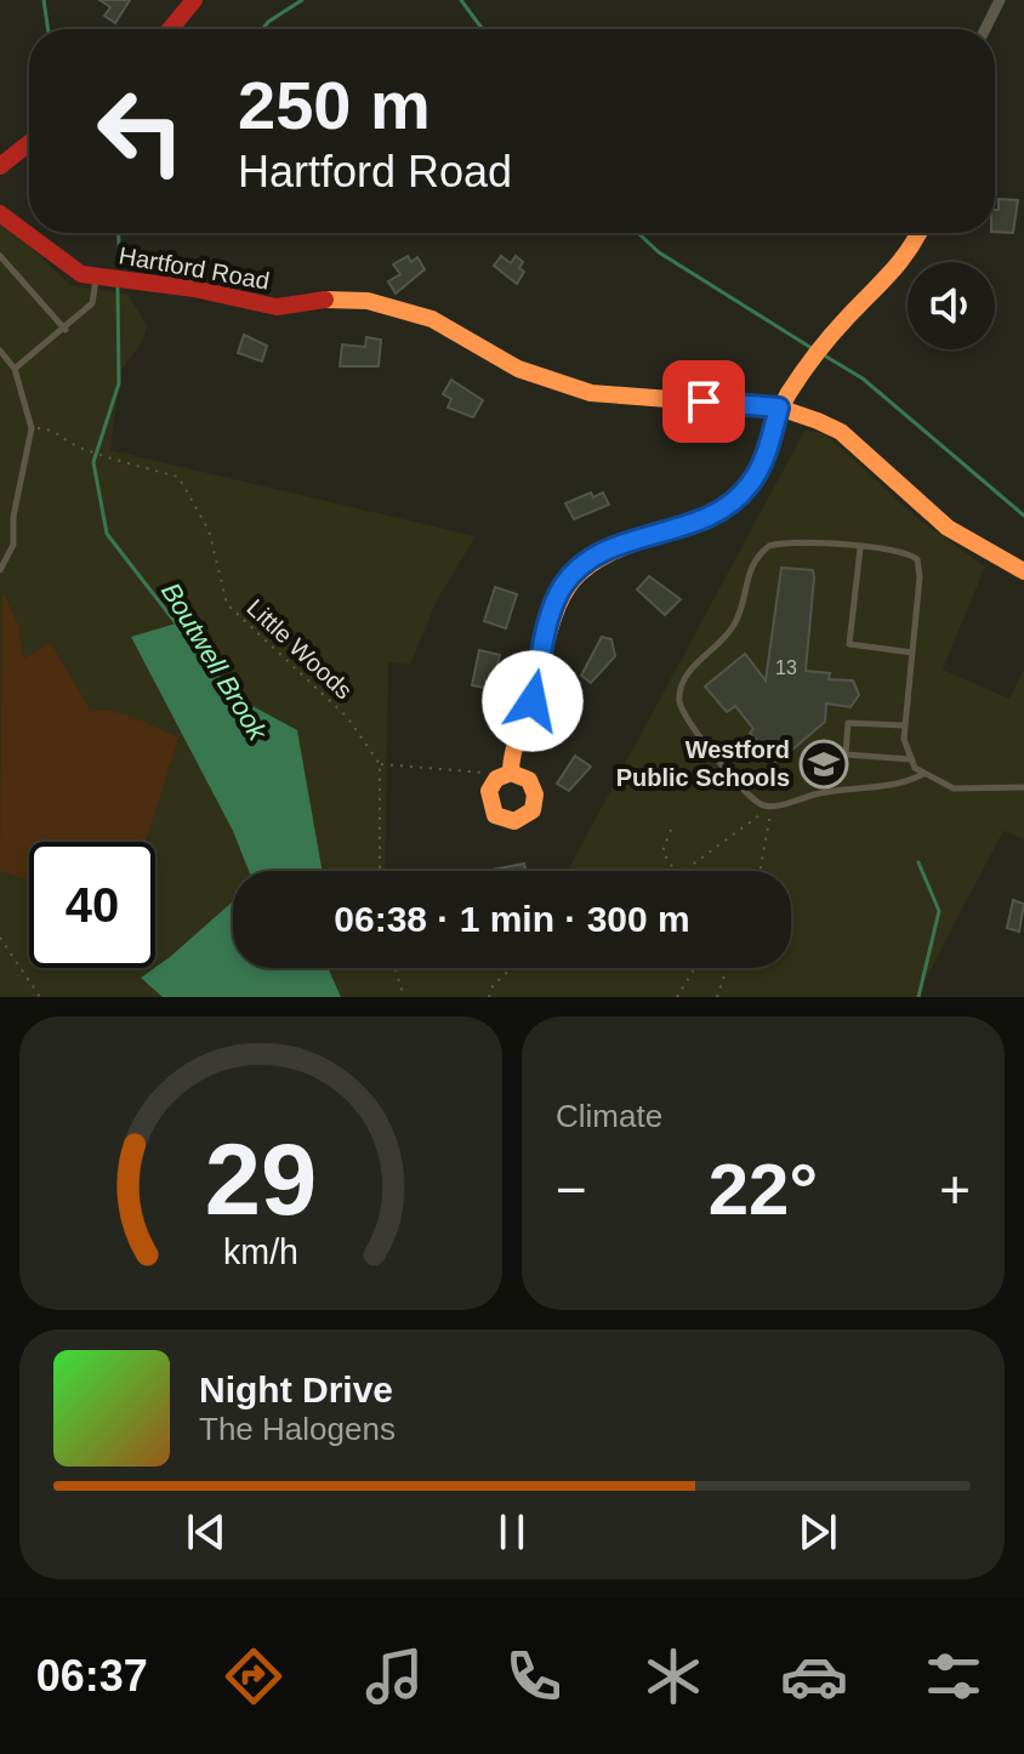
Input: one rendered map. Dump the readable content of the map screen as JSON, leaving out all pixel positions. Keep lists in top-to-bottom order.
{
  "streets": {
    "street": ["Hartford Road"],
    "path": ["Little Woods"]
  },
  "water": ["Boutwell Brook"],
  "places": {
    "school or university": ["Westford Public Schools"]
  },
  "house_numbers": ["13"],
  "page": {
    "turn": ["250 m", "Hartford Road"],
    "limit": "40",
    "trip": "06:38 · 1 min · 300 m",
    "tile": "Climate",
    "heat": ["−", "22°", "+"],
    "song": ["Night Drive", "The Halogens"],
    "tabs": "06:37",
    "gauge": ["29", "km/h"]
  }
}
